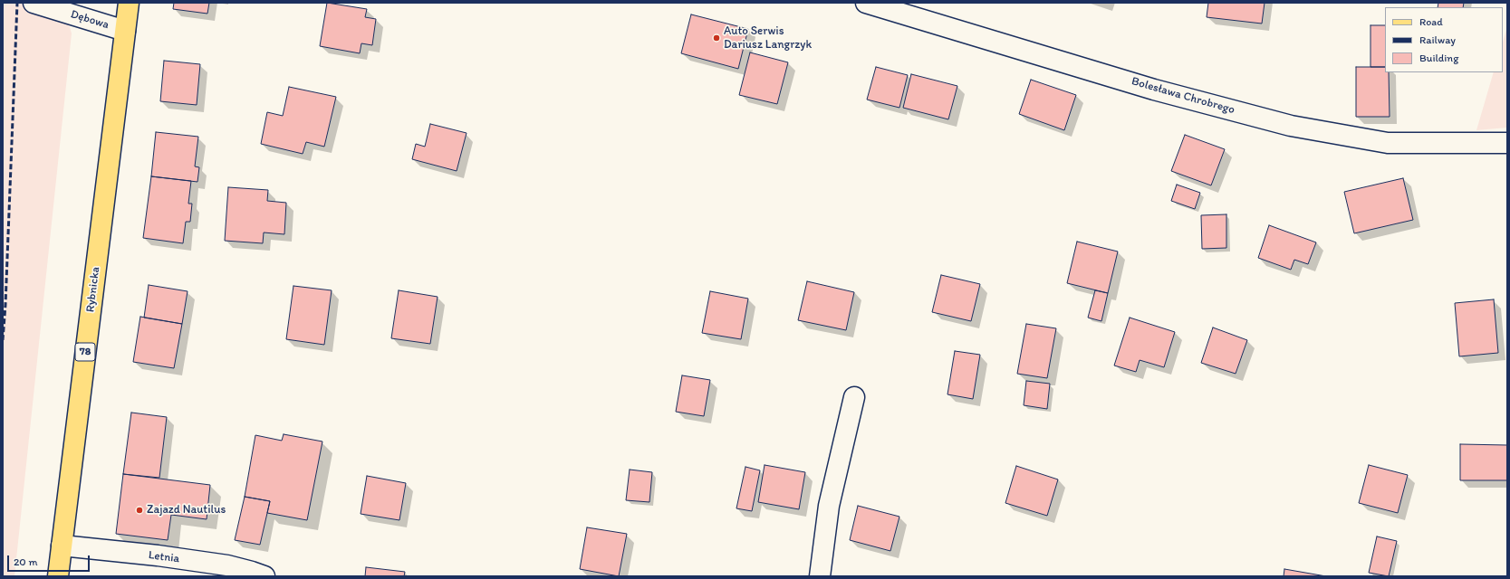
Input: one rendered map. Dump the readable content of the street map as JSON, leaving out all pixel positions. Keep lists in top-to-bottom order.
{
  "streets": {
    "main road": ["Rybnicka", "78"],
    "street": ["Dębowa", "Bolesława Chrobrego", "Letnia"]
  },
  "crossings": [
    ["Dębowa", "Rybnicka"],
    ["Rybnicka", "Letnia"]
  ],
  "places": ["Auto Serwis Dariusz Langrzyk", "Zajazd Nautilus"],
  "legend": ["Road", "Railway", "Building"],
  "scale_bar": "20 m"
}
